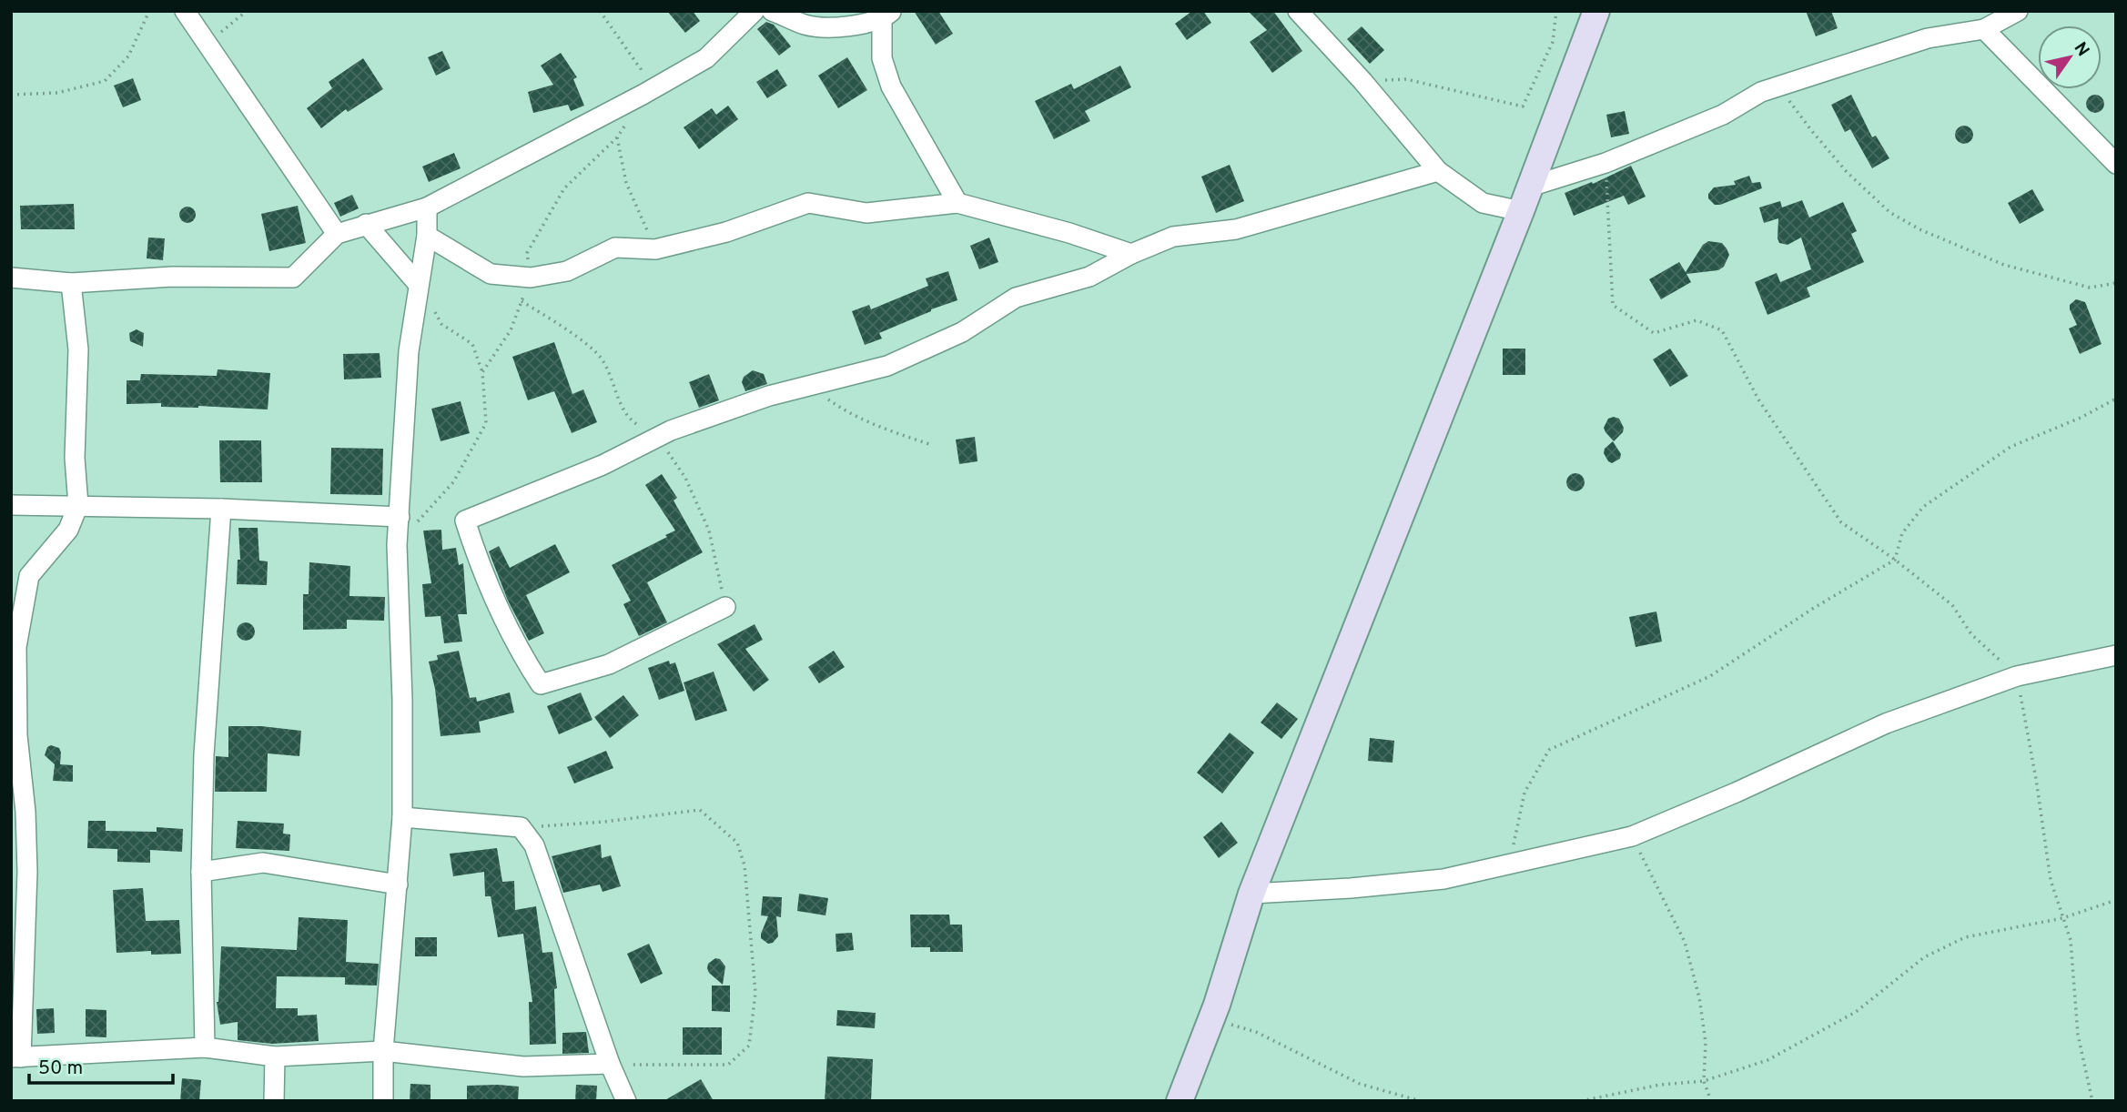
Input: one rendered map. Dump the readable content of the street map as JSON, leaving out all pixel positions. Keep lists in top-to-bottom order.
{
  "scale_bar": "50 m",
  "north": "top right"
}
